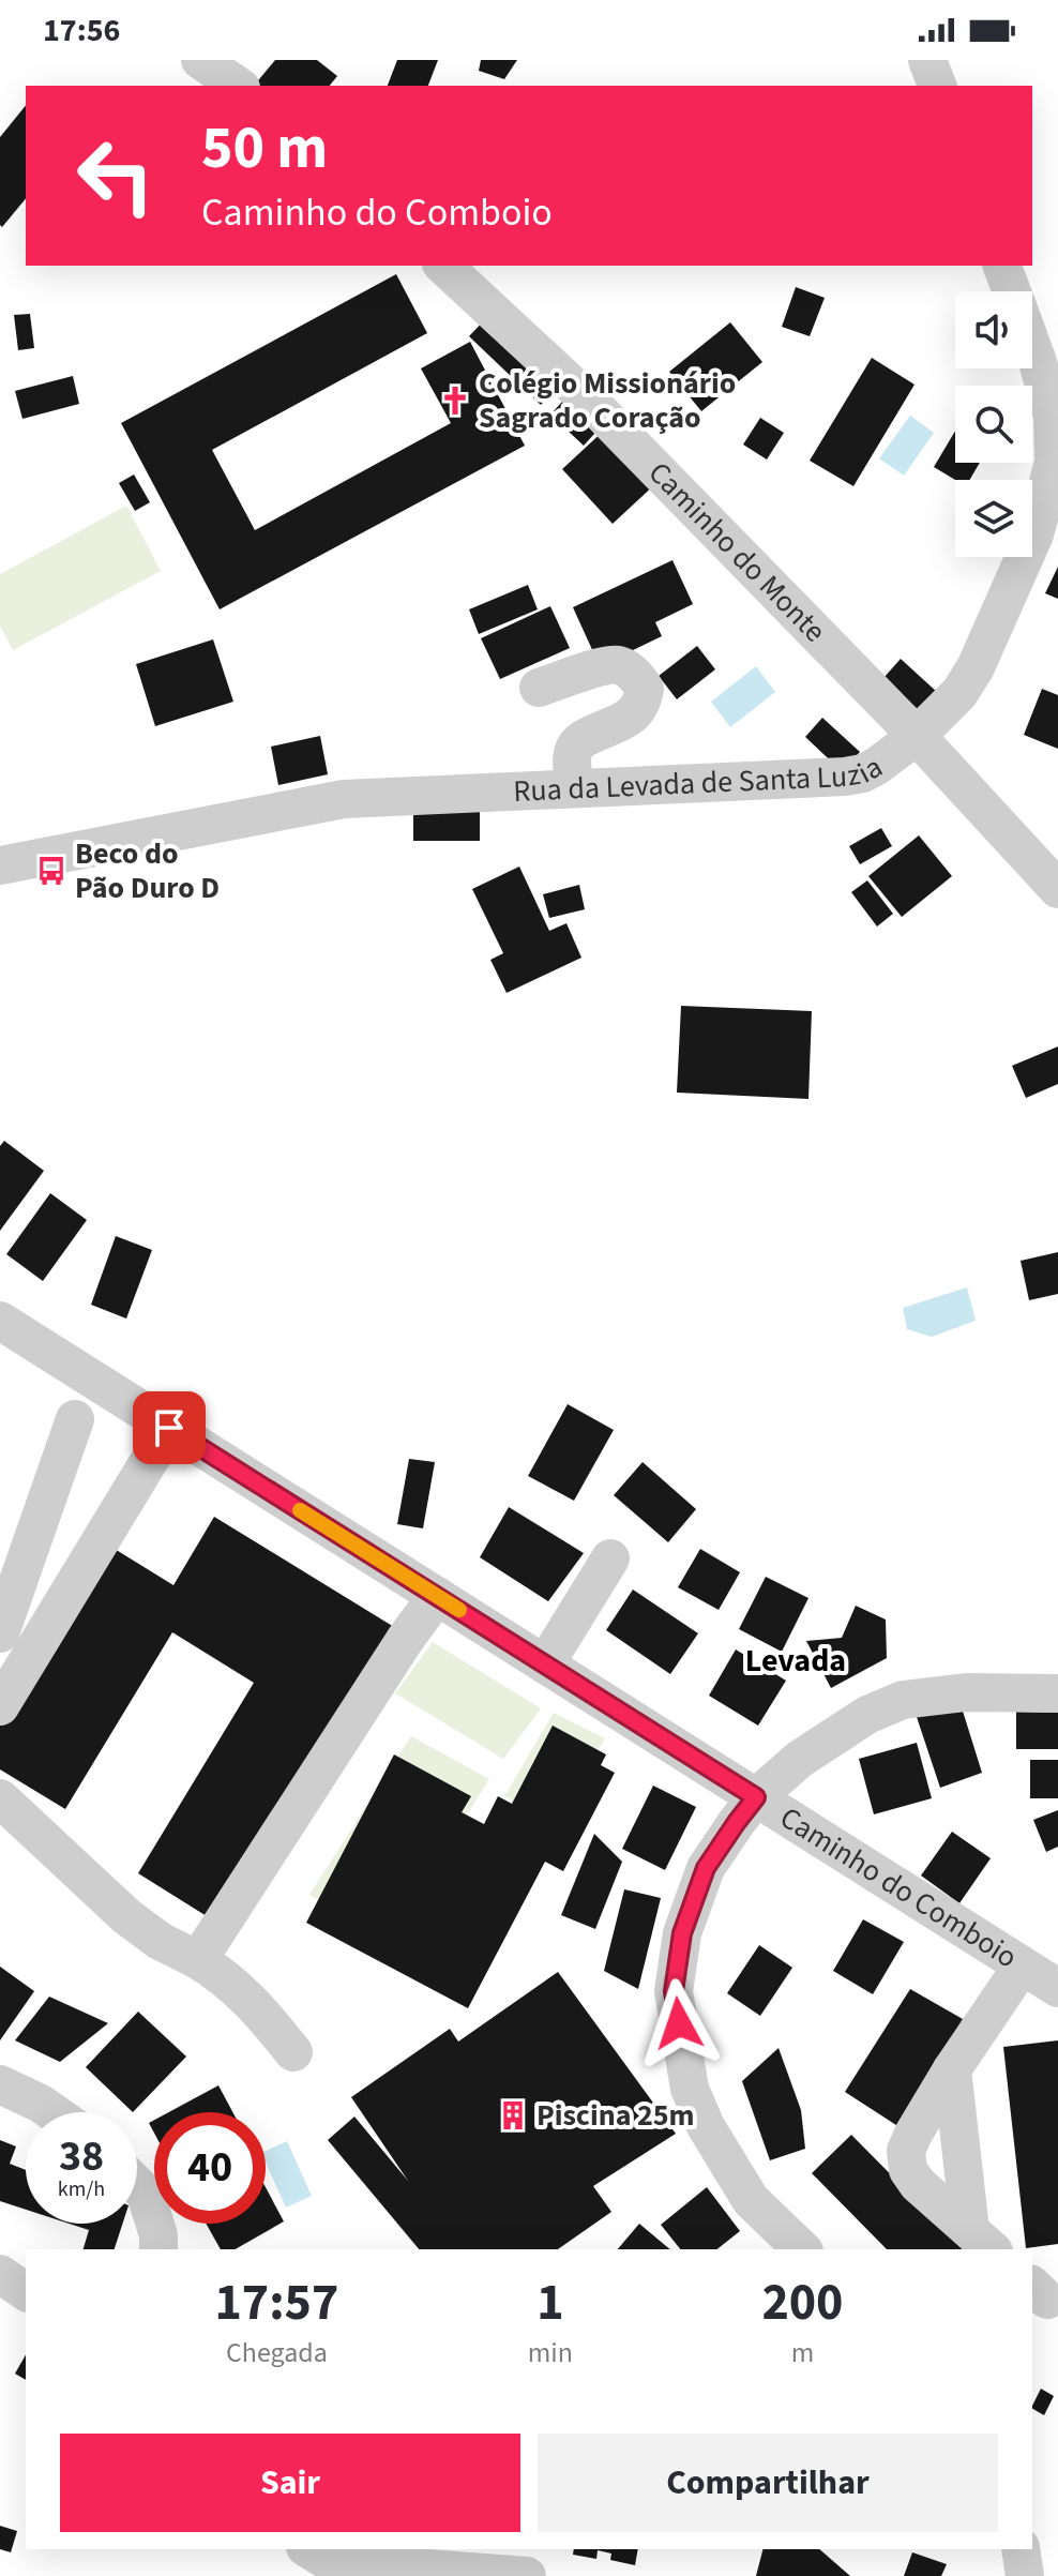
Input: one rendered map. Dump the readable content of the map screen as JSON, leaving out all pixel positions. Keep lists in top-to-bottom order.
{
  "streets": {
    "street": ["Caminho do Monte", "Rua da Levada de Santa Luzia", "Caminho do Comboio"]
  },
  "crossings": [
    ["Caminho do Monte", "Rua da Levada de Santa Luzia"]
  ],
  "districts": ["Levada"],
  "places": {
    "church": ["Colégio Missionário Sagrado Coração"],
    "bus stop": ["Beco do Pão Duro D"],
    "building": ["Piscina 25m"]
  },
  "page": {
    "status": "17:56",
    "turn": ["50 m", "Caminho do Comboio"],
    "speed": "38 km/h",
    "limit": "40",
    "eta": [
      "17:57",
      "Chegada",
      "1",
      "min",
      "200",
      "m"
    ],
    "buttons": ["Sair", "Compartilhar"]
  }
}
